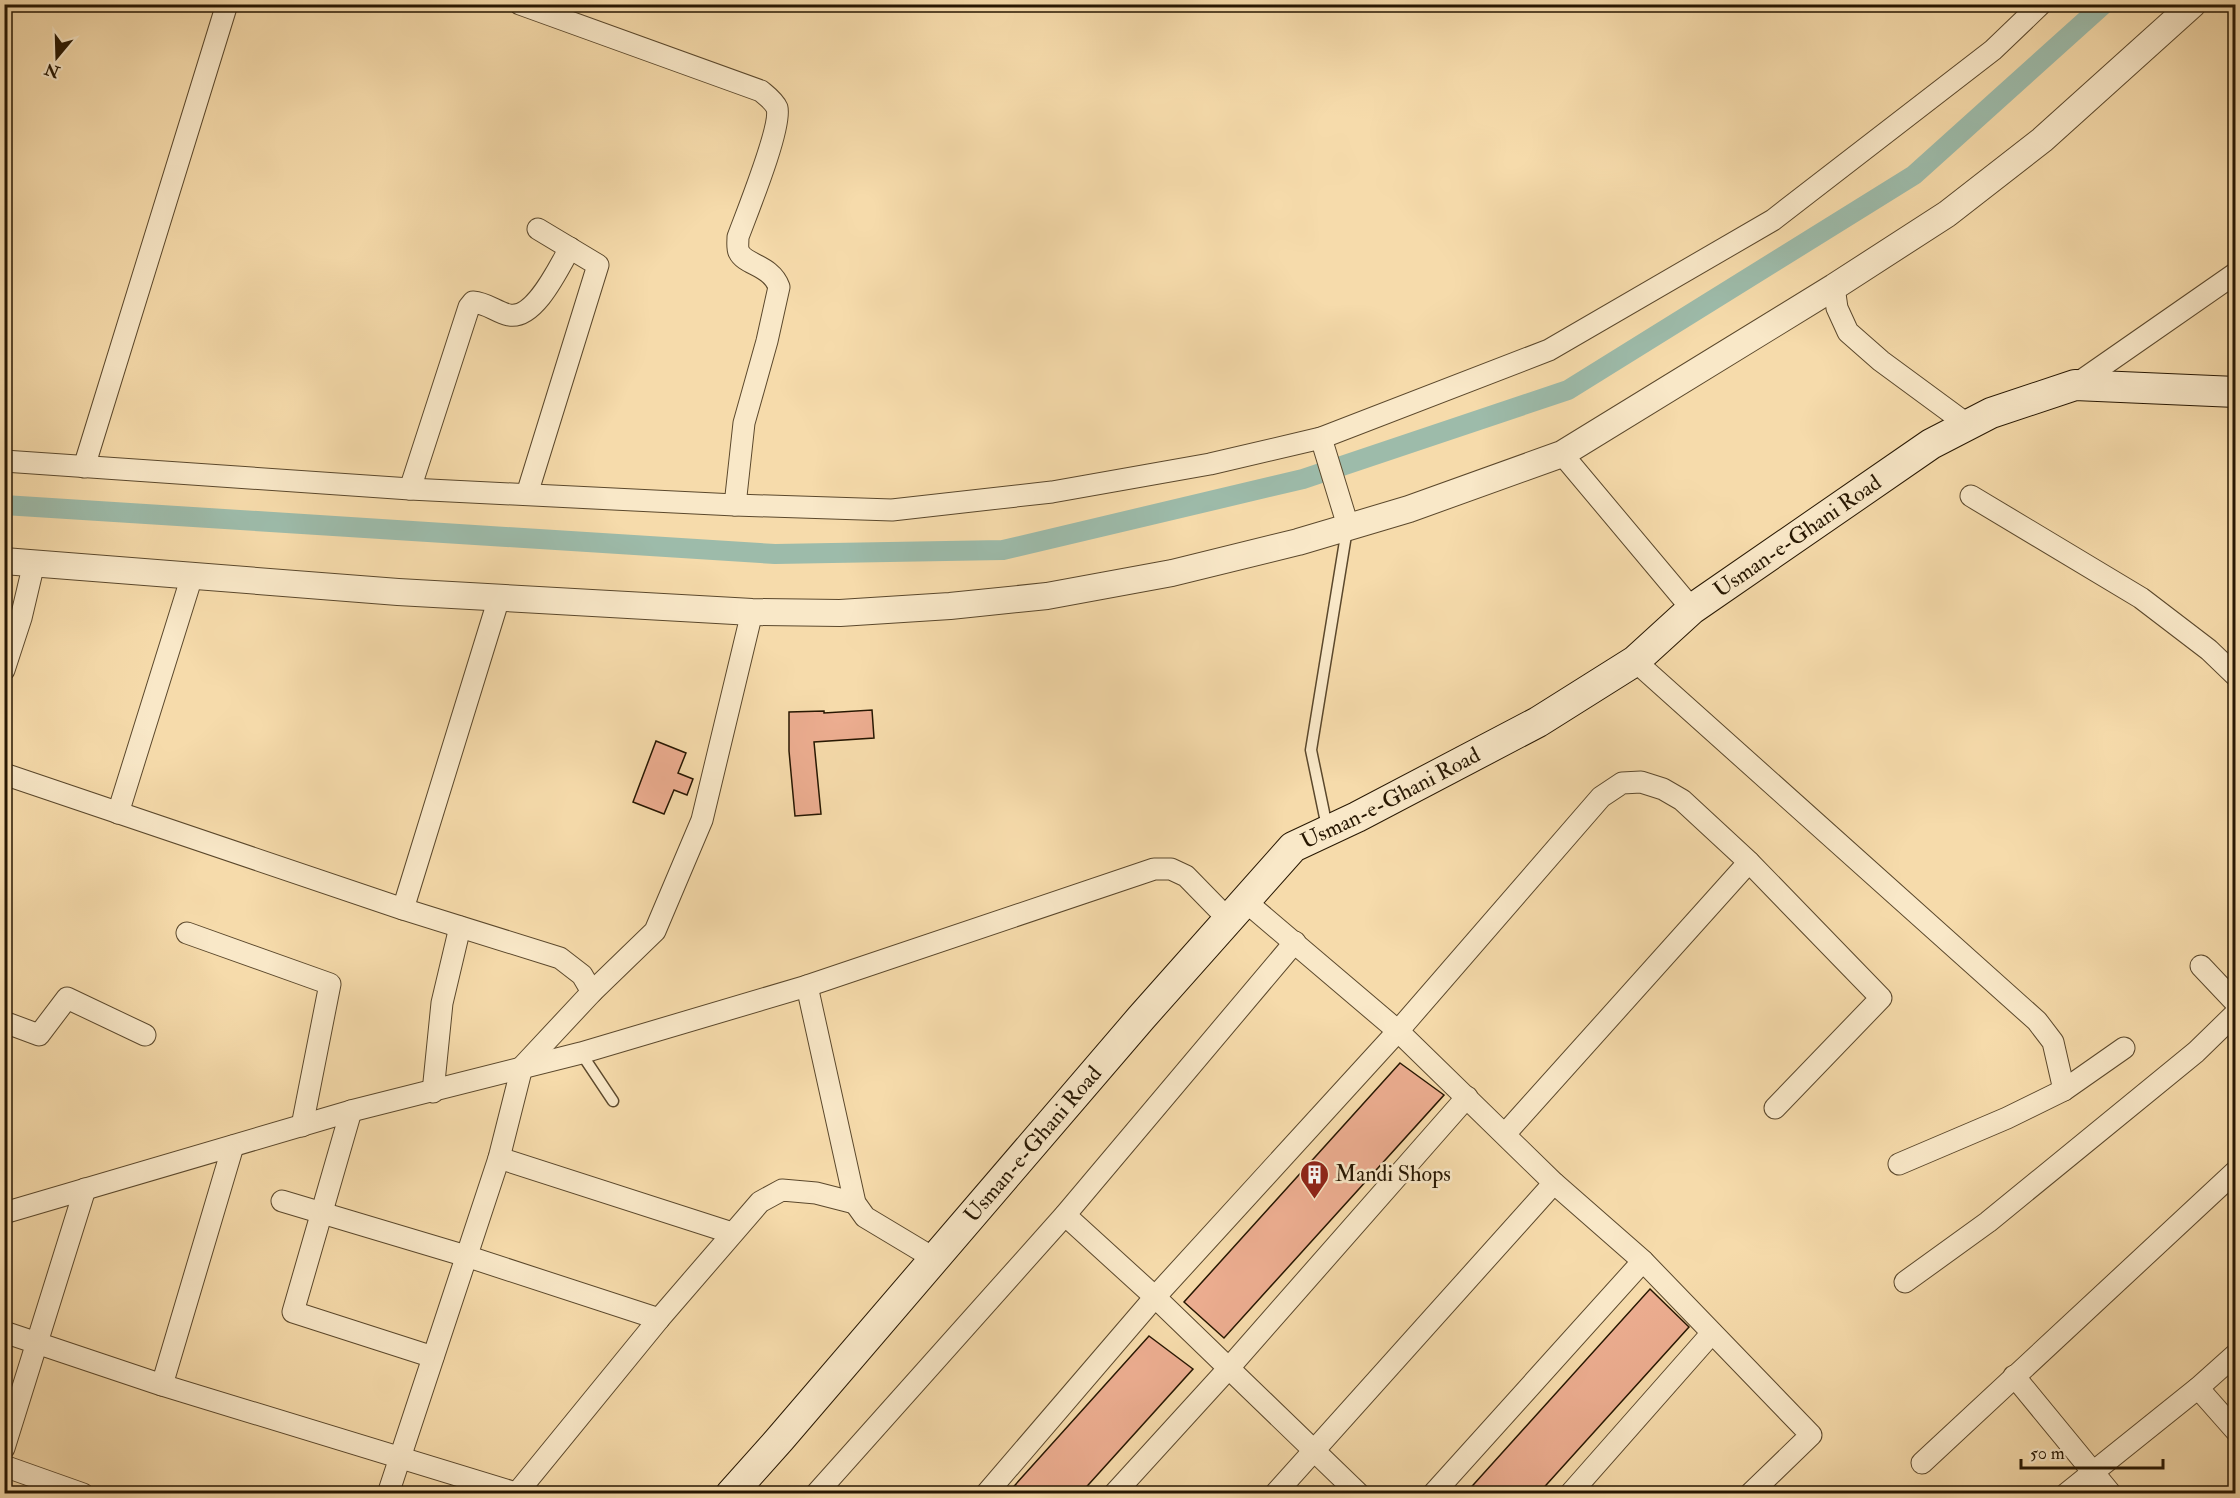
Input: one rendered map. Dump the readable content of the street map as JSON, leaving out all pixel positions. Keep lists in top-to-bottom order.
{
  "streets": {
    "main road": ["Usman-e-Ghani Road"]
  },
  "places": {
    "building": ["Mandi Shops"]
  },
  "scale_bar": "50 m",
  "north": "bottom"
}
